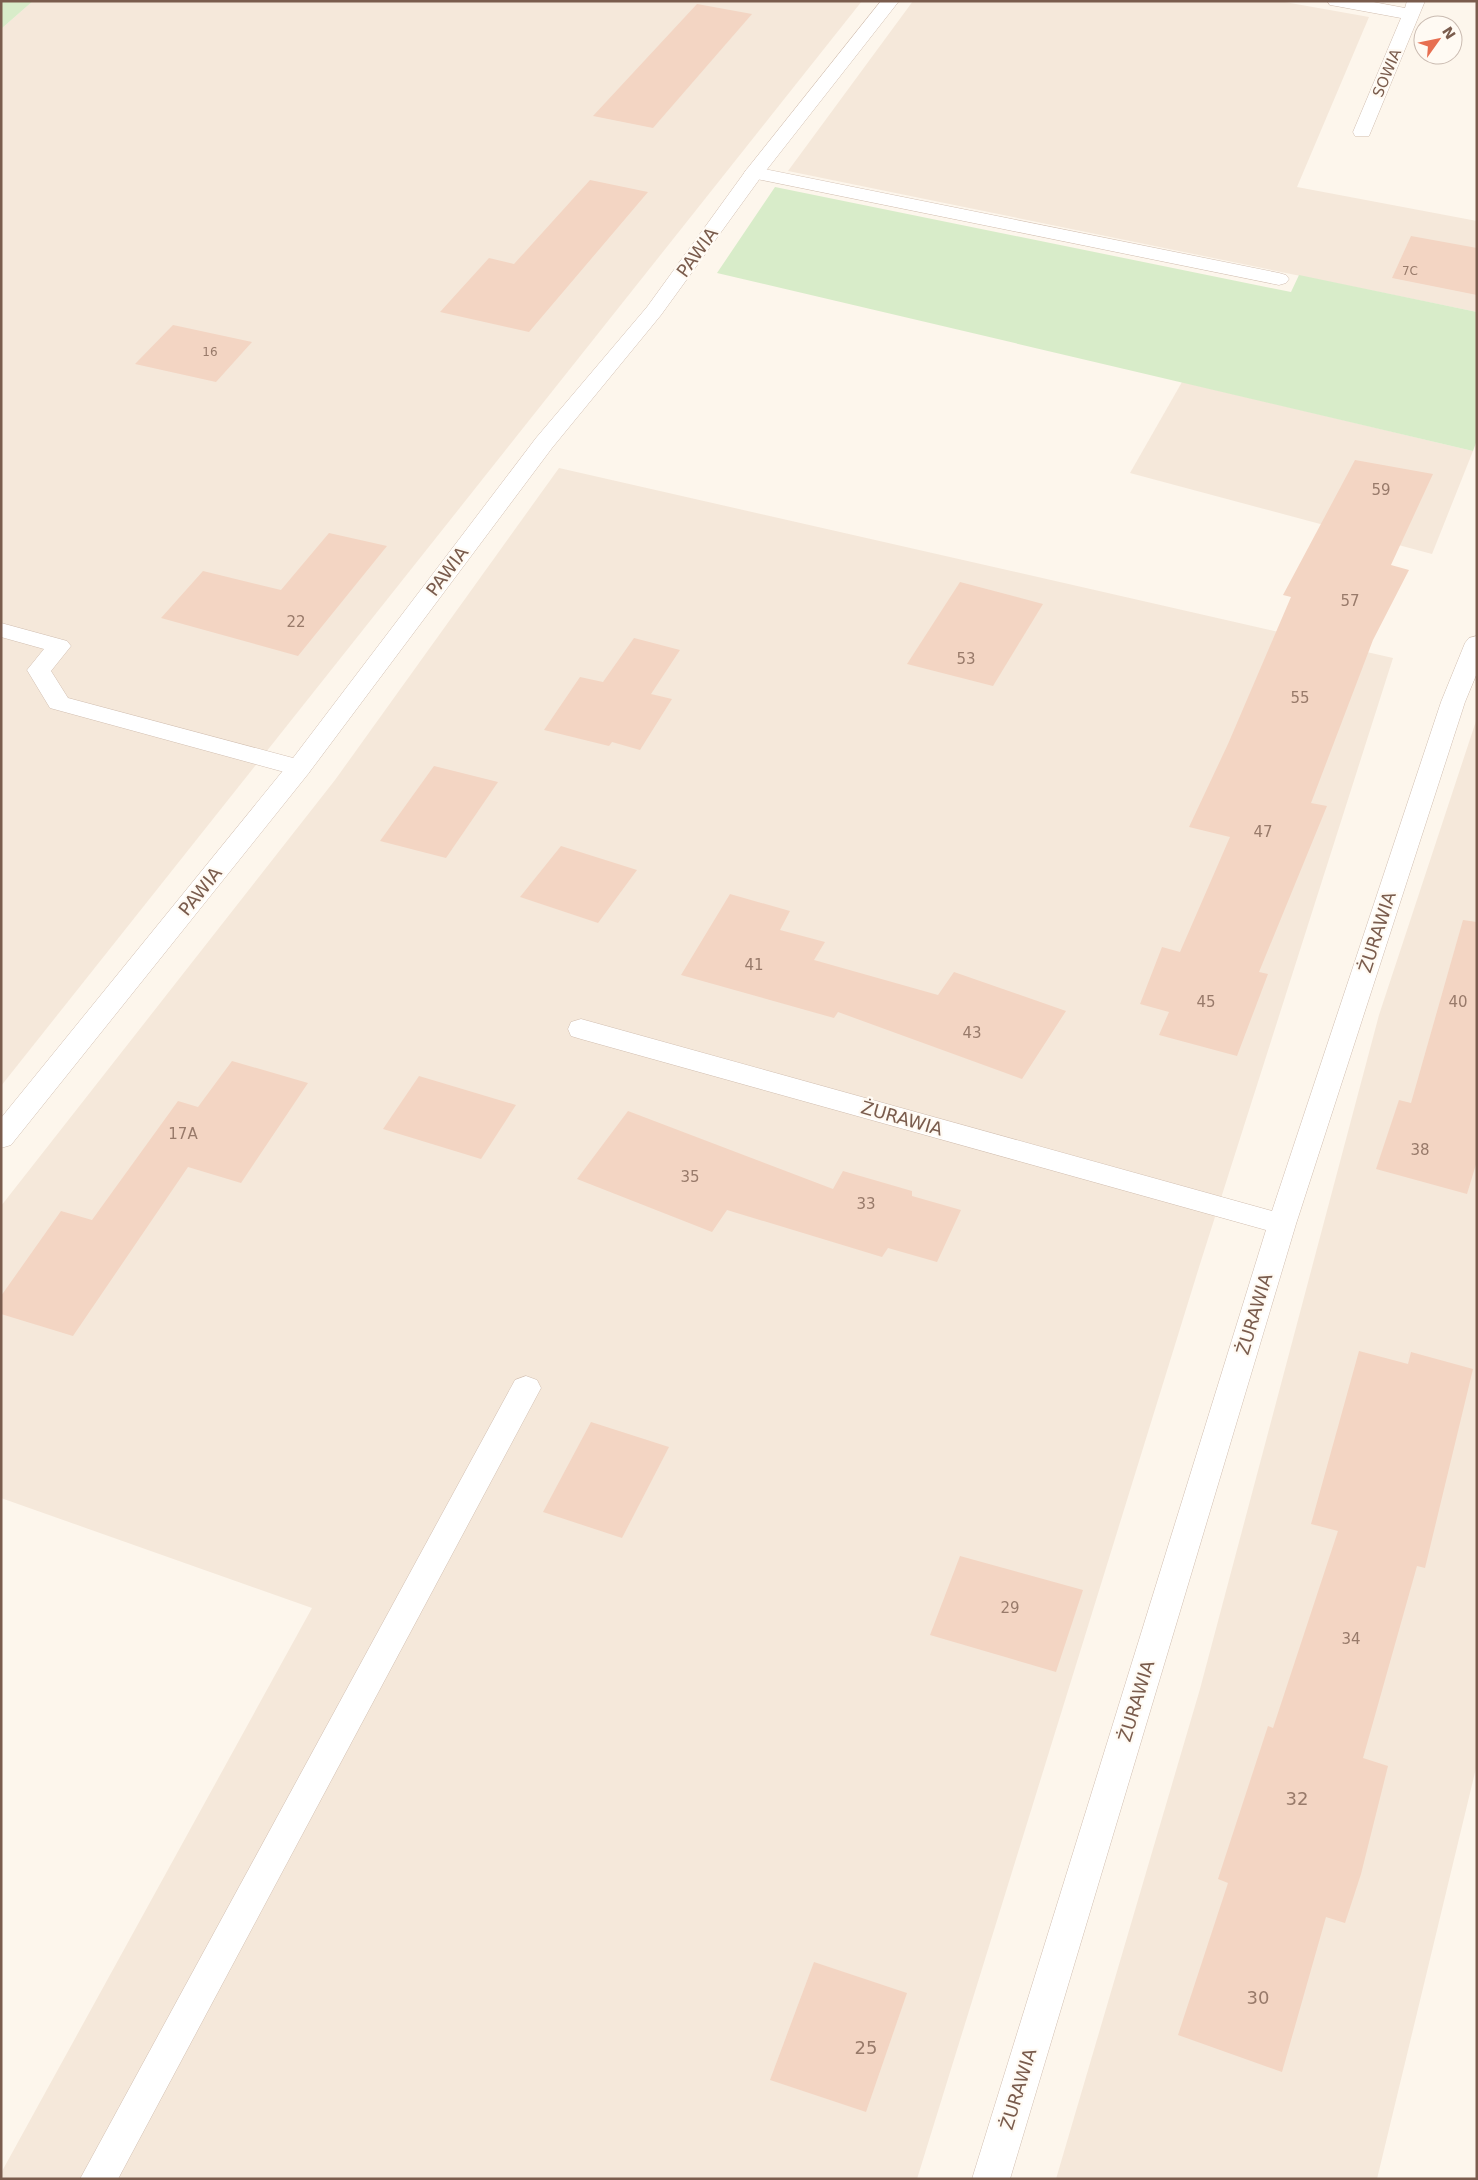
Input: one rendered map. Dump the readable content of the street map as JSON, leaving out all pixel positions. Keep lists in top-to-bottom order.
{
  "streets": {
    "street": ["SOWIA", "PAWIA", "ŻURAWIA"]
  },
  "house_numbers": [
    "7C",
    "16",
    "59",
    "57",
    "22",
    "53",
    "55",
    "47",
    "41",
    "45",
    "40",
    "43",
    "17A",
    "38",
    "35",
    "33",
    "29",
    "34",
    "32",
    "30",
    "25"
  ],
  "north": "top right"
}
